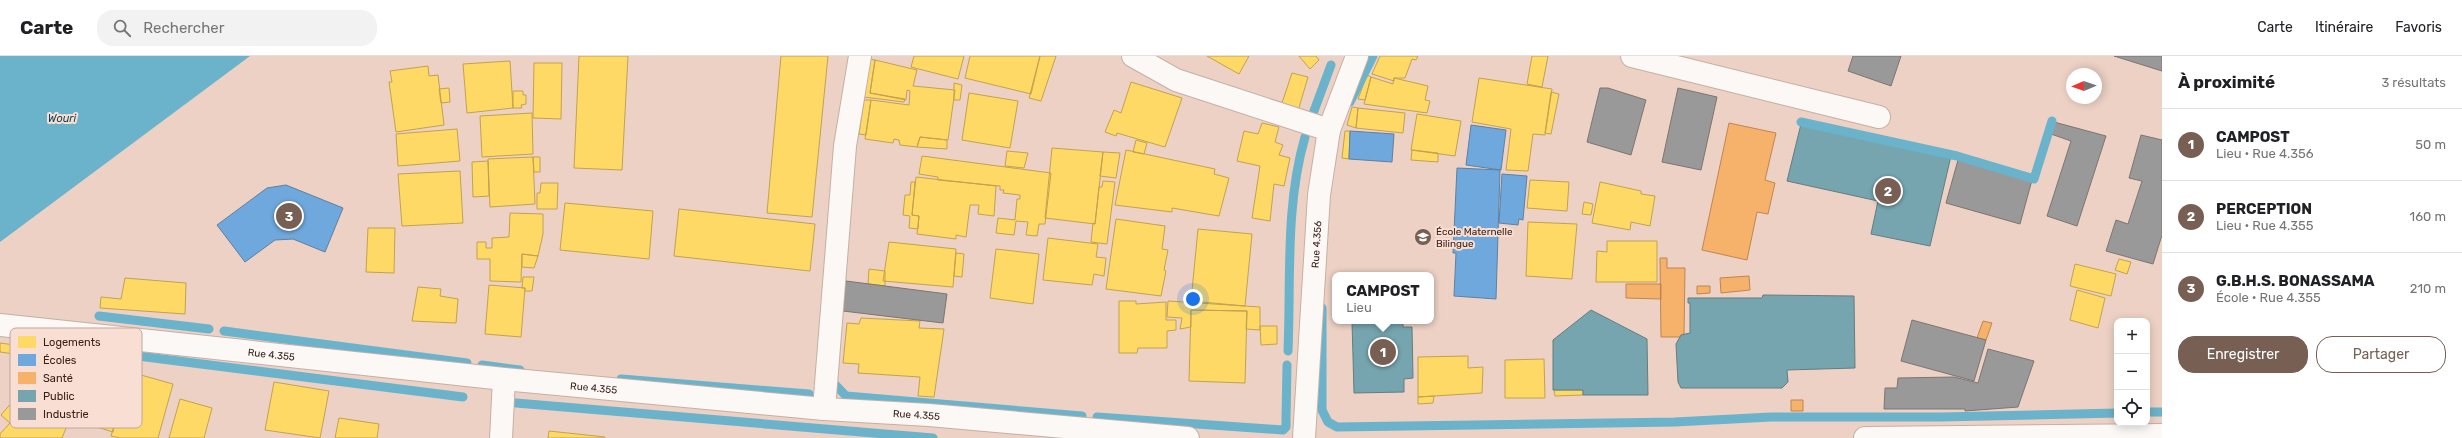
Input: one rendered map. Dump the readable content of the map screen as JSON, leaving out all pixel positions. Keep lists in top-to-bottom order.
{
  "streets": {
    "street": ["Rue 4.356", "Rue 4.355"]
  },
  "water": ["Wouri"],
  "places": {
    "school or university": ["École Maternelle Bilingue"]
  },
  "legend": [
    "Logements",
    "Écoles",
    "Santé",
    "Public",
    "Industrie"
  ],
  "north": "left",
  "page": {
    "header": "Carte",
    "search": "Rechercher",
    "nav": ["Carte", "Itinéraire", "Favoris"],
    "heading": ["À proximité", "3 résultats"],
    "list": [
      {
        "mark": "1",
        "name": "CAMPOST",
        "note": "Lieu · Rue 4.356",
        "value": "50 m"
      },
      {
        "mark": "2",
        "name": "PERCEPTION",
        "note": "Lieu · Rue 4.355",
        "value": "160 m"
      },
      {
        "mark": "3",
        "name": "G.B.H.S. BONASSAMA",
        "note": "École · Rue 4.355",
        "value": "210 m"
      }
    ],
    "pins": ["2", "3", "1"],
    "popup": ["CAMPOST", "Lieu"],
    "map_buttons": ["+", "−"],
    "buttons": ["Enregistrer", "Partager"]
  }
}
